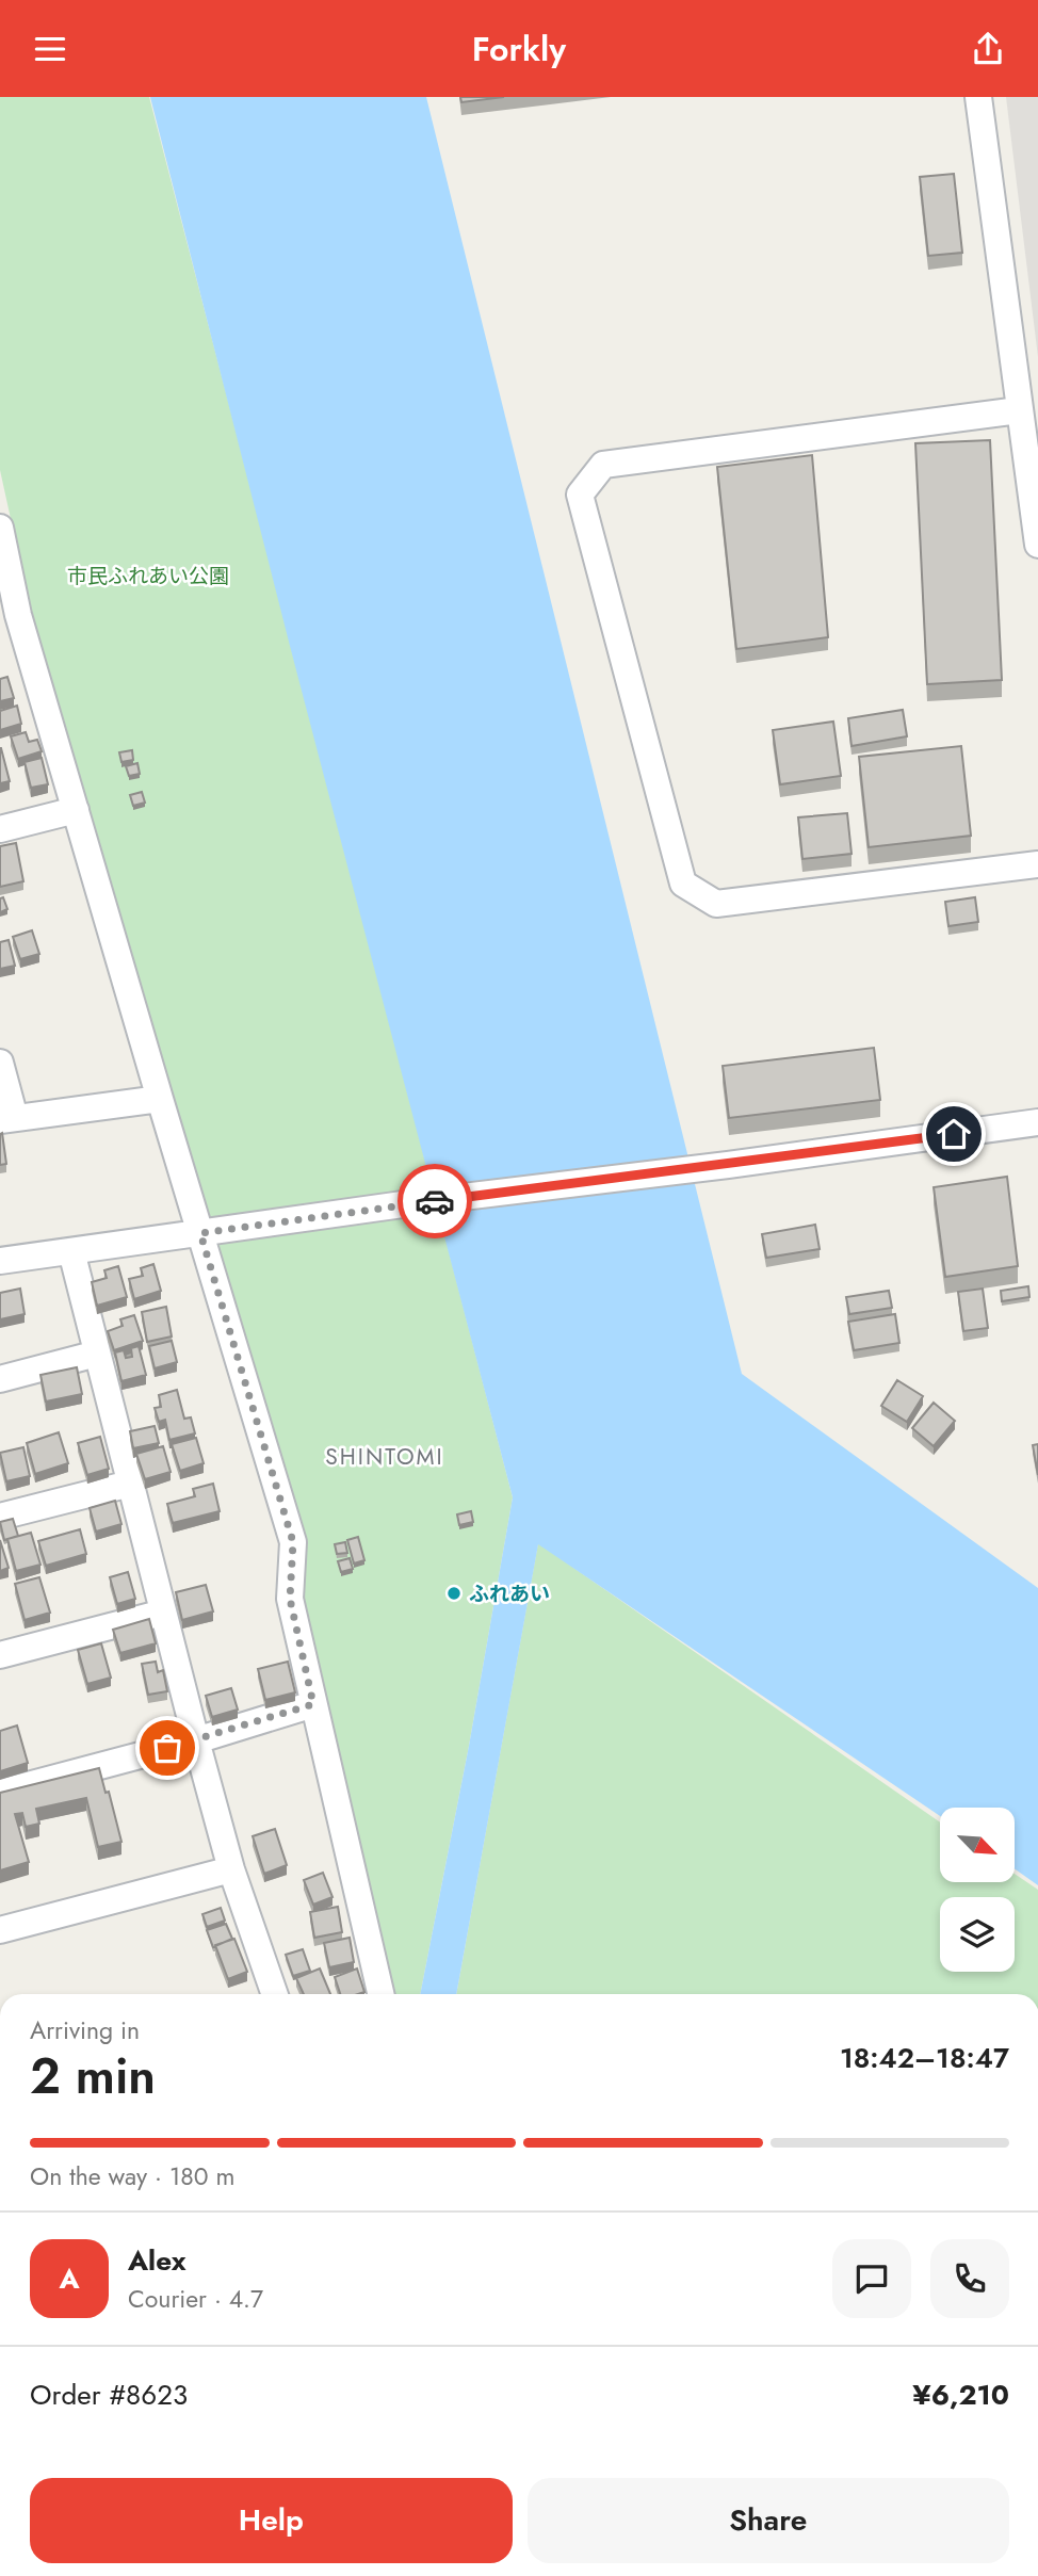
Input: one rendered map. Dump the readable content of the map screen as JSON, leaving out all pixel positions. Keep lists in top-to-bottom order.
{
  "districts": ["SHINTOMI"],
  "parks": ["市民ふれあい公園"],
  "places": ["ふれあい"],
  "north": "bottom right",
  "page": {
    "header": "Forkly",
    "heading": ["2 min", "Arriving in", "18:42–18:47"],
    "panel": [
      "Alex",
      "Courier · 4.7",
      "Order #8623",
      "¥6,210"
    ],
    "bar": "On the way · 180 m",
    "round": "A",
    "buttons": ["Help", "Share"]
  }
}
